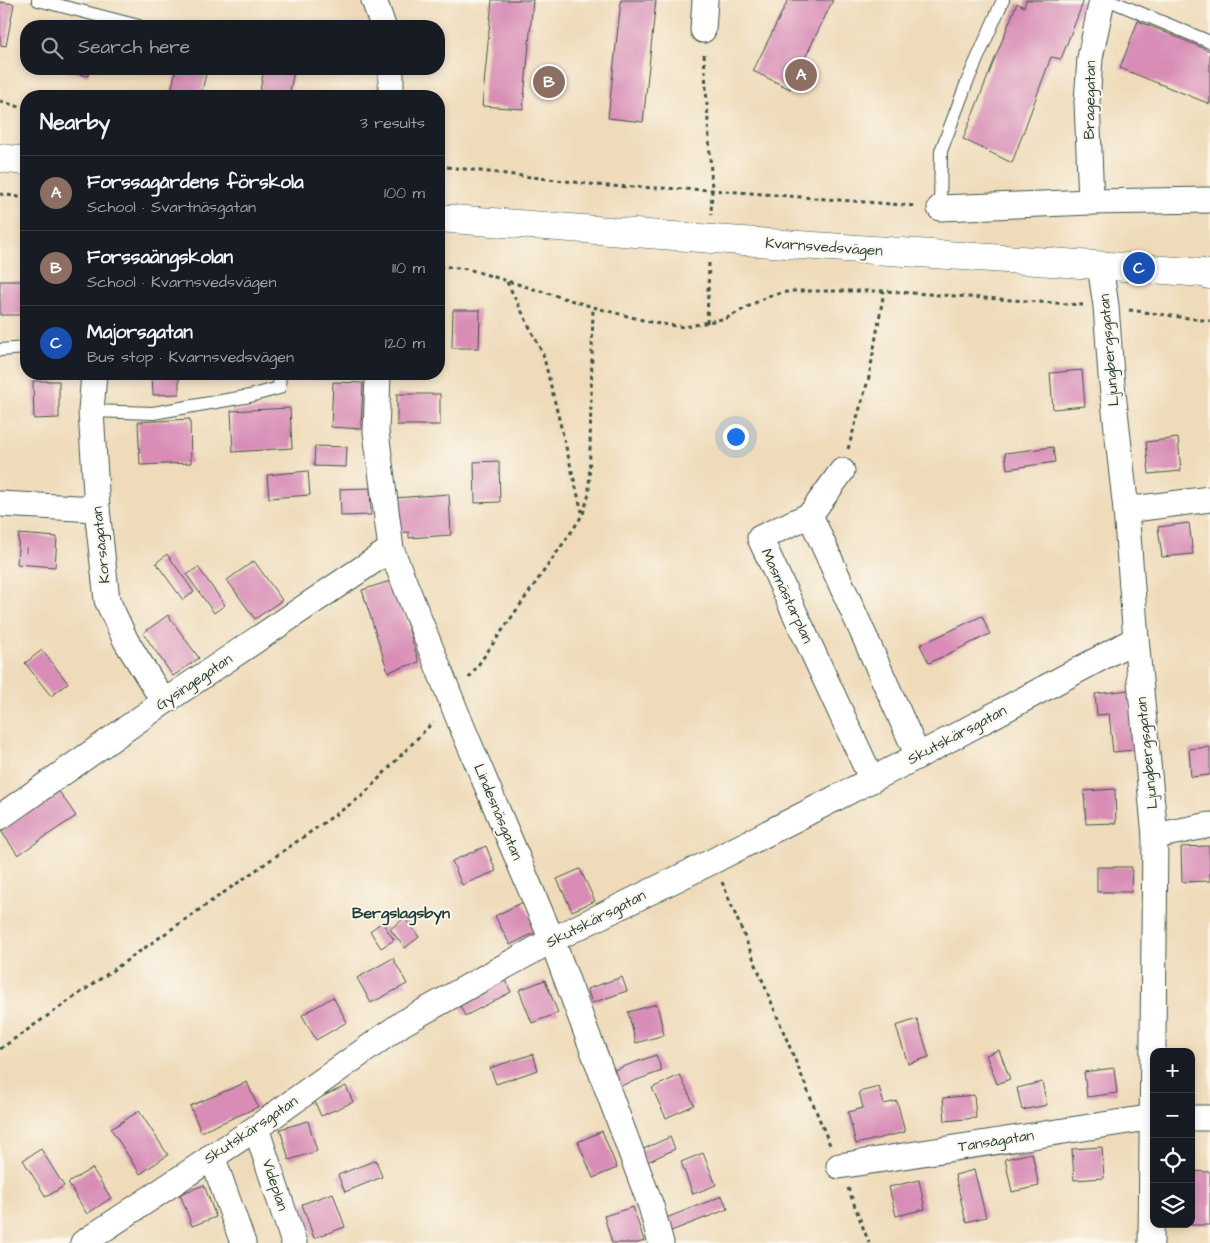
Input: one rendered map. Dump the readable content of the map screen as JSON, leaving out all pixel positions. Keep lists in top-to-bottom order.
{
  "streets": {
    "street": [
      "Bragegatan",
      "Kvarnsvedsvägen",
      "Ljungbergsgatan",
      "Korsågatan",
      "Masmästarplan",
      "Gysingegatan",
      "Skutskärsgatan",
      "Lindesnäsgatan",
      "Tansågatan",
      "Videplan"
    ]
  },
  "crossings": [
    ["Kvarnsvedsvägen", "Ljungbergsgatan"],
    ["Ljungbergsgatan", "Skutskärsgatan"],
    ["Korsågatan", "Gysingegatan"],
    ["Masmästarplan", "Skutskärsgatan"],
    ["Gysingegatan", "Lindesnäsgatan"],
    ["Skutskärsgatan", "Lindesnäsgatan"],
    ["Skutskärsgatan", "Videplan"]
  ],
  "districts": ["Bergslagsbyn"],
  "house_numbers": ["1"],
  "page": {
    "search": "Search here",
    "pins": ["A", "B", "C"],
    "heading": ["Nearby", "3 results"],
    "list": [
      {
        "mark": "A",
        "name": "Forssagårdens förskola",
        "note": "School · Svartnäsgatan",
        "value": "100 m"
      },
      {
        "mark": "B",
        "name": "Forssaängskolan",
        "note": "School · Kvarnsvedsvägen",
        "value": "110 m"
      },
      {
        "mark": "C",
        "name": "Majorsgatan",
        "note": "Bus stop · Kvarnsvedsvägen",
        "value": "120 m"
      }
    ],
    "map_buttons": ["+", "−"]
  }
}
